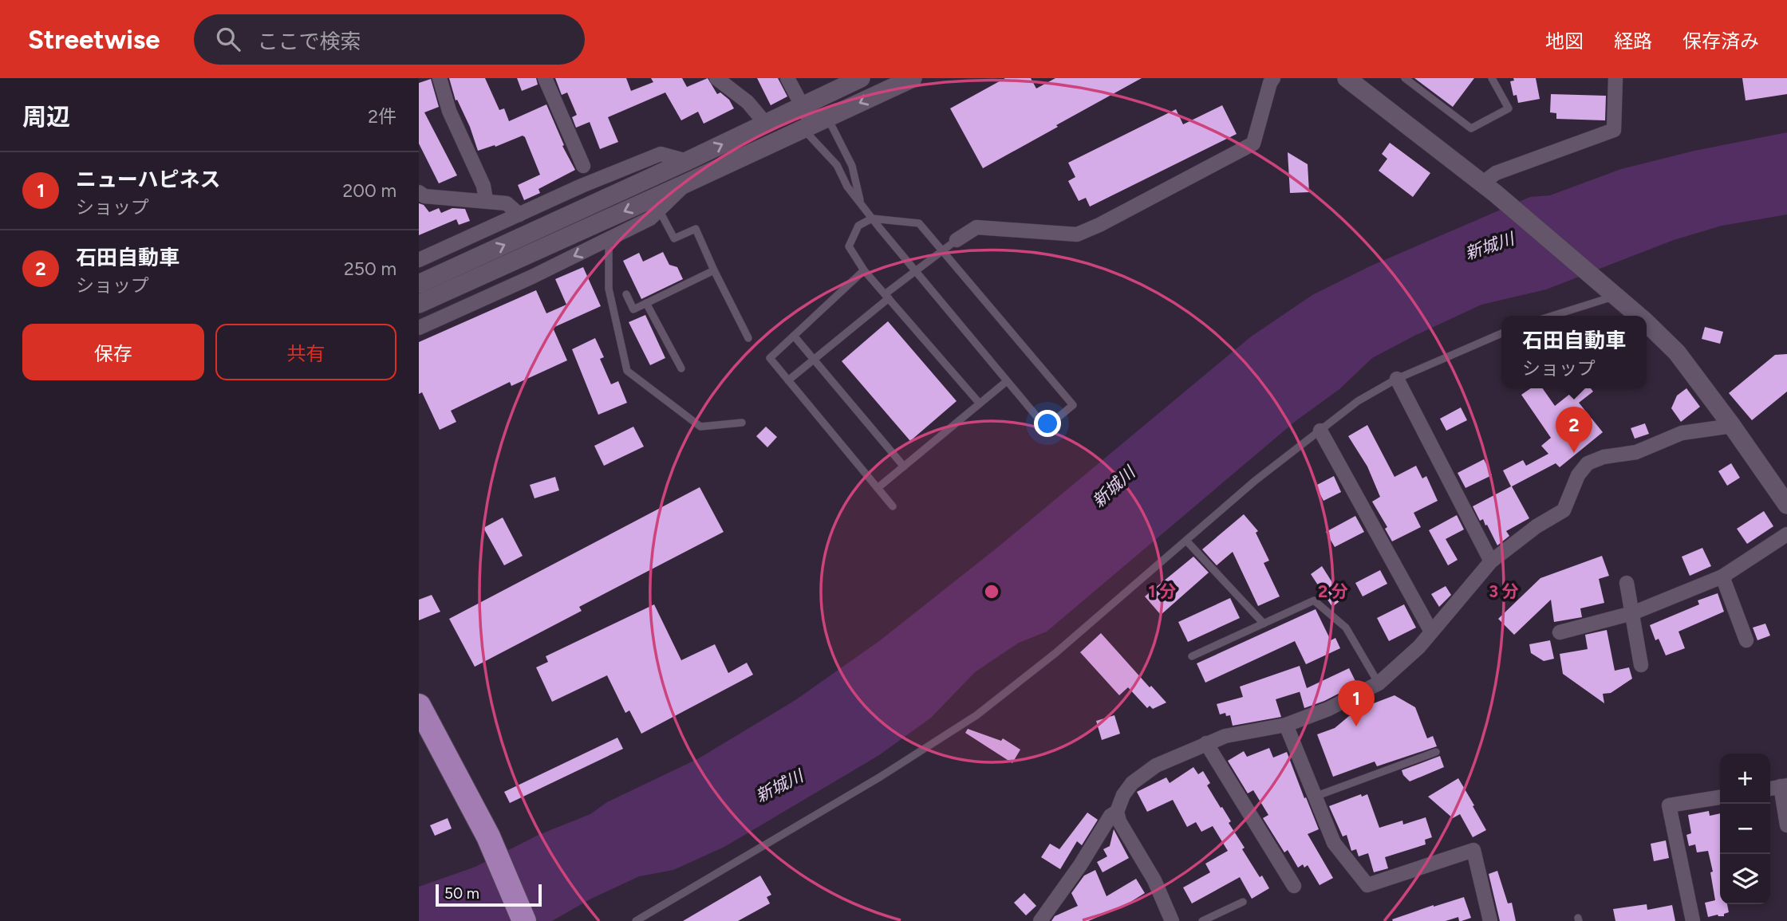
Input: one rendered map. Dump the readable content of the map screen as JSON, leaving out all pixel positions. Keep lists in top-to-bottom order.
{
  "water": ["新城川"],
  "scale_bar": "50 m",
  "page": {
    "header": "Streetwise",
    "search": "ここで検索",
    "nav": ["地図", "経路", "保存済み"],
    "heading": ["周辺", "2件"],
    "list": [
      {
        "mark": "1",
        "name": "ニューハピネス",
        "note": "ショップ",
        "value": "200 m"
      },
      {
        "mark": "2",
        "name": "石田自動車",
        "note": "ショップ",
        "value": "250 m"
      }
    ],
    "buttons": ["保存", "共有"],
    "popup": ["石田自動車", "ショップ"],
    "pins": ["2", "1"],
    "map_buttons": ["+", "−"],
    "scale": "50 m"
  },
  "rings": ["1 分", "2 分", "3 分"]
}
